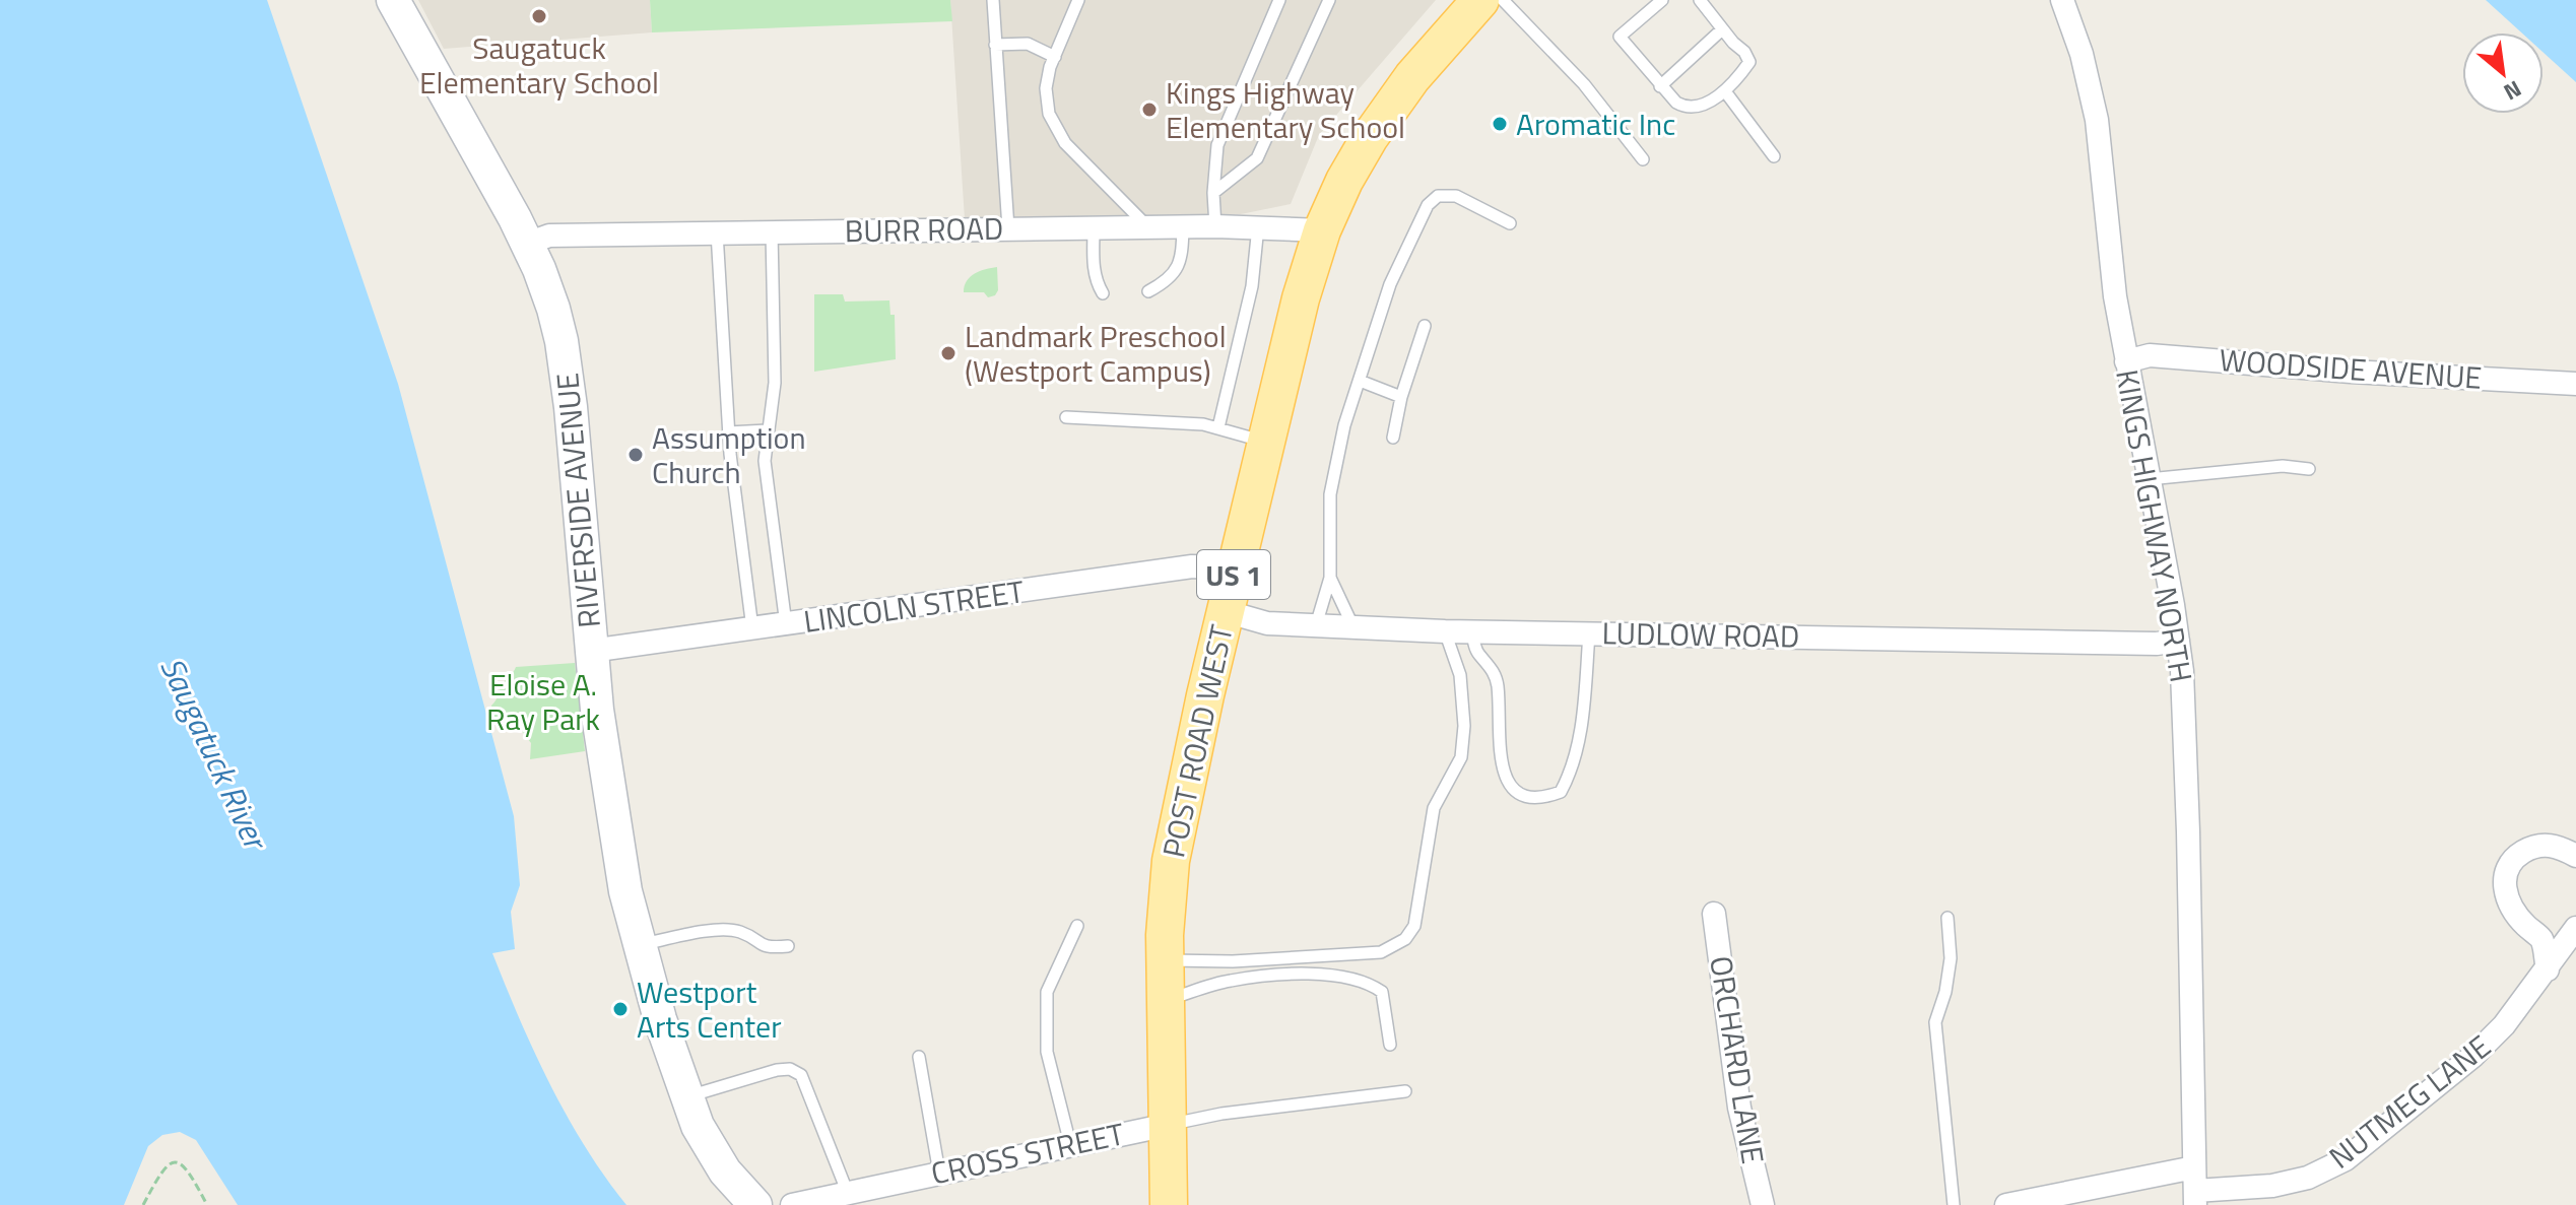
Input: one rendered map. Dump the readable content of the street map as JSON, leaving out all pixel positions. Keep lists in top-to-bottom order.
{
  "streets": {
    "main road": ["RIVERSIDE AVENUE", "US 1", "POST ROAD WEST"],
    "street": [
      "BURR ROAD",
      "WOODSIDE AVENUE",
      "KINGS HIGHWAY NORTH",
      "LINCOLN STREET",
      "LUDLOW ROAD",
      "ORCHARD LANE",
      "NUTMEG LANE",
      "CROSS STREET"
    ]
  },
  "crossings": [
    ["BURR ROAD", "RIVERSIDE AVENUE"],
    ["BURR ROAD", "POST ROAD WEST"],
    ["WOODSIDE AVENUE", "KINGS HIGHWAY NORTH"],
    ["RIVERSIDE AVENUE", "LINCOLN STREET"],
    ["KINGS HIGHWAY NORTH", "LUDLOW ROAD"],
    ["KINGS HIGHWAY NORTH", "NUTMEG LANE"],
    ["LINCOLN STREET", "POST ROAD WEST"],
    ["LUDLOW ROAD", "POST ROAD WEST"],
    ["POST ROAD WEST", "CROSS STREET"]
  ],
  "water": ["Saugatuck River"],
  "parks": ["Eloise A. Ray Park"],
  "places": [
    "Saugatuck Elementary School",
    "Kings Highway Elementary School",
    "Aromatic Inc",
    "Landmark Preschool (Westport Campus)",
    "Assumption Church",
    "Westport Arts Center"
  ],
  "north": "bottom right"
}
